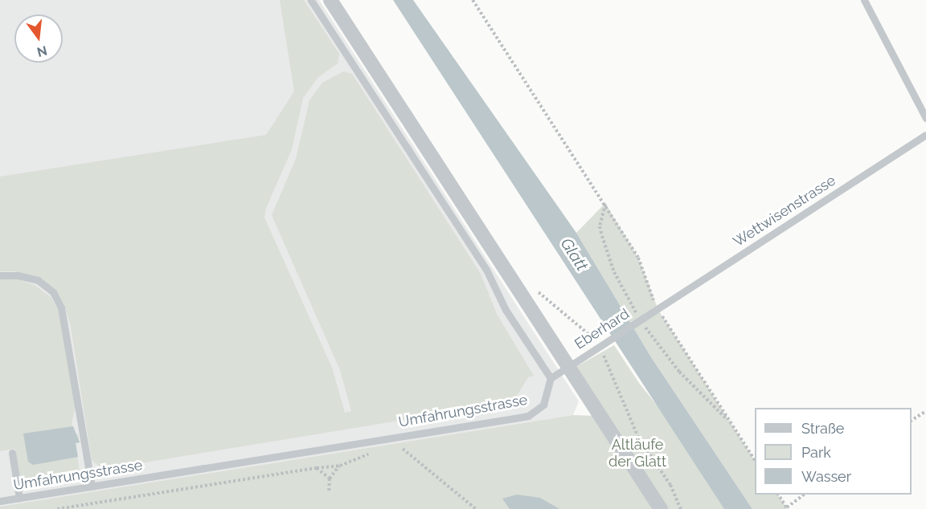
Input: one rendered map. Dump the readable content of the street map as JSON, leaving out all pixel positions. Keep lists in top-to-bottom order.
{
  "streets": {
    "lane": ["Wettwisenstrasse", "Eberhard", "Umfahrungsstrasse"]
  },
  "crossings": [
    ["Wettwisenstrasse", "Eberhard"],
    ["Eberhard", "Umfahrungsstrasse"]
  ],
  "water": ["Glatt"],
  "parks": ["Altläufe der Glatt"],
  "legend": ["Straße", "Park", "Wasser"],
  "north": "bottom"
}
